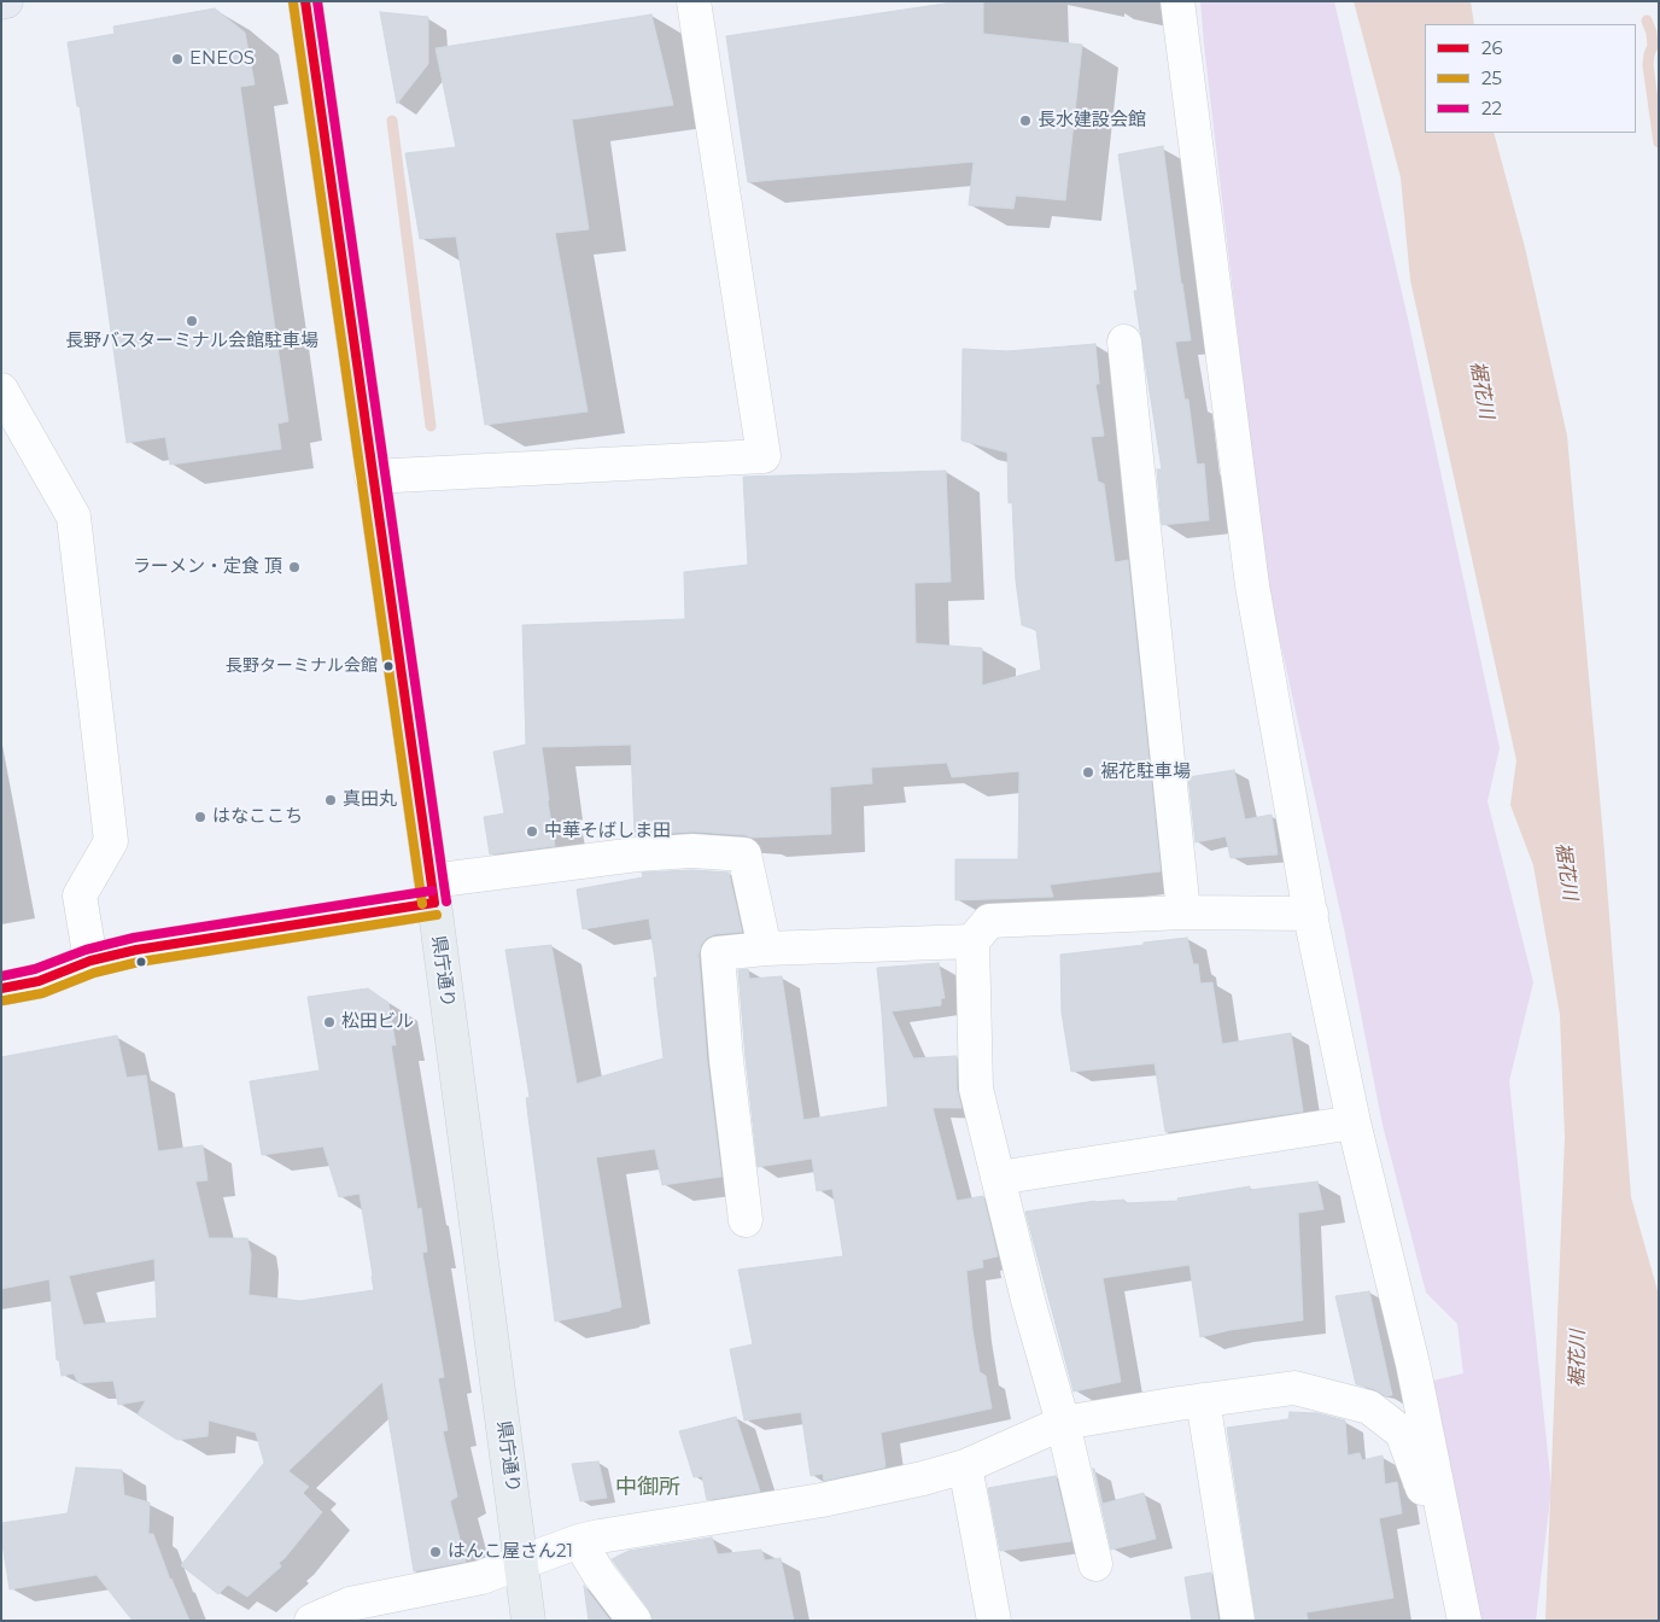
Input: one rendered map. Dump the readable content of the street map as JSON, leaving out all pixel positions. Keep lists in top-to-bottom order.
{
  "streets": {
    "highway": ["県庁通り"]
  },
  "districts": ["中御所"],
  "water": ["裾花川"],
  "places": [
    "ENEOS",
    "長水建設会館",
    "長野バスターミナル会館駐車場",
    "ラーメン・定食 頂",
    "長野ターミナル会館",
    "裾花駐車場",
    "真田丸",
    "はなここち",
    "中華そばしま田",
    "松田ビル",
    "はんこ屋さん21"
  ],
  "lines": ["transit line 26", "transit line 22", "transit line 25"],
  "legend": ["26", "25", "22"]
}
